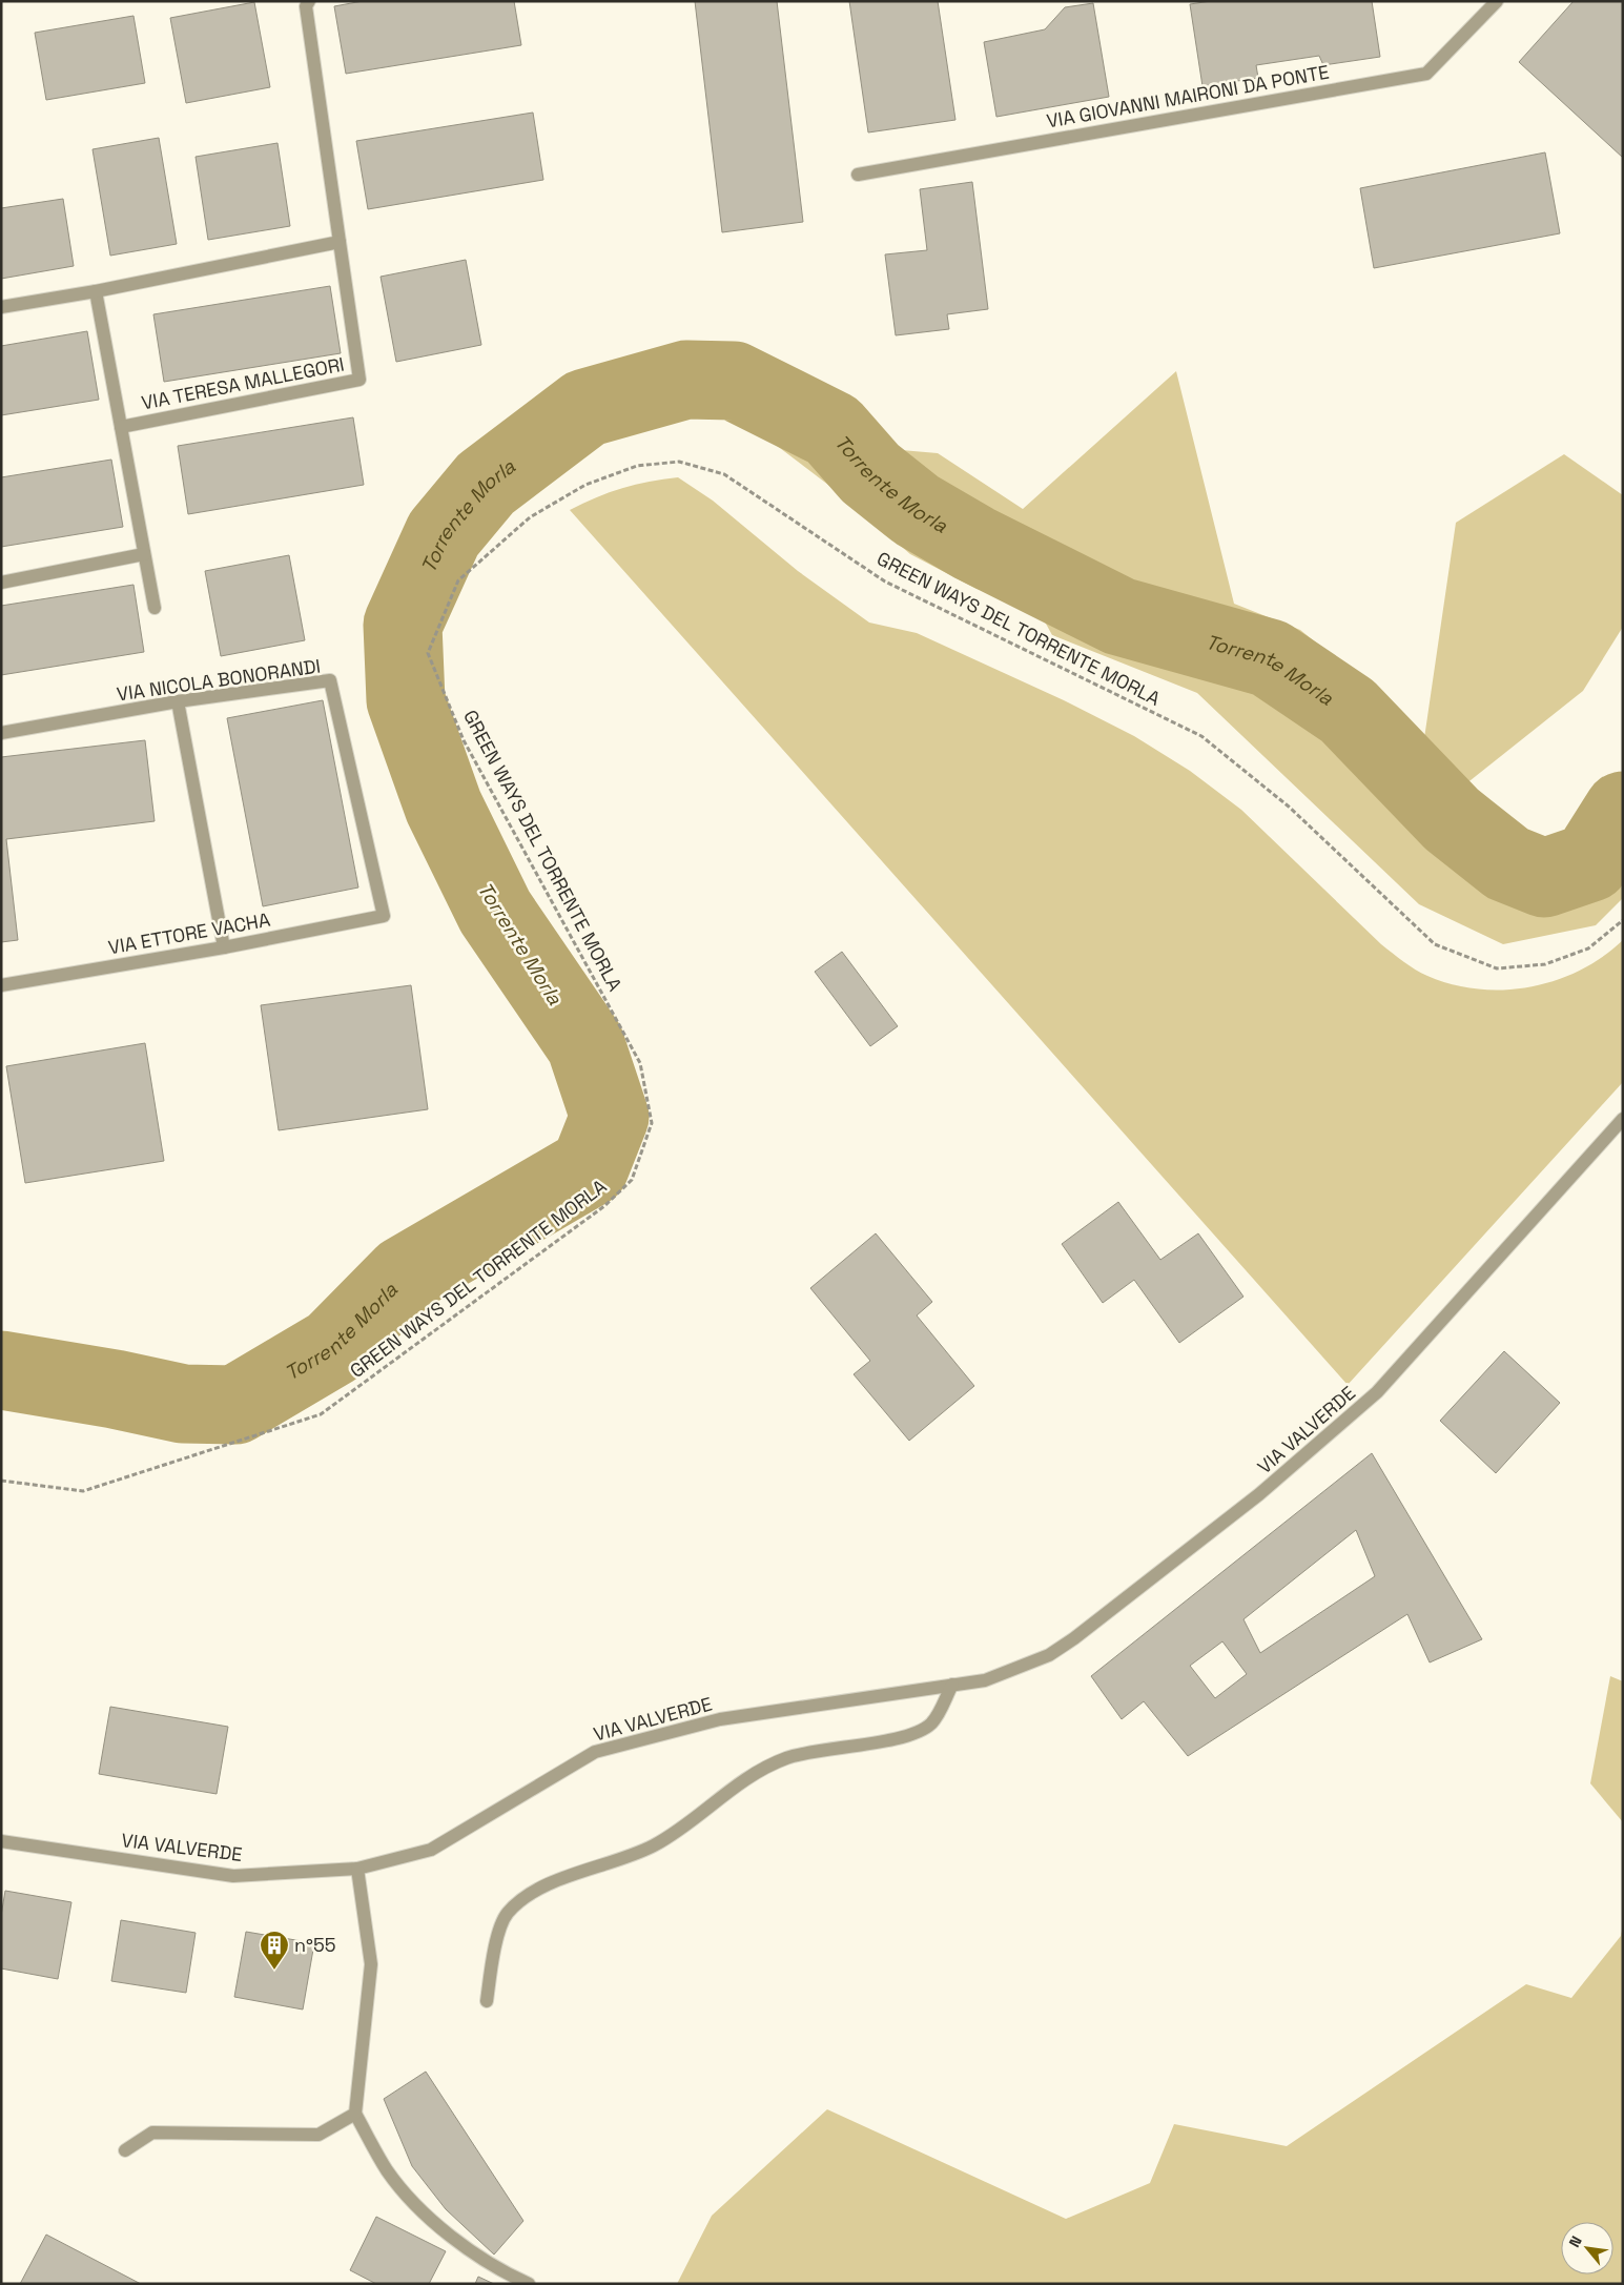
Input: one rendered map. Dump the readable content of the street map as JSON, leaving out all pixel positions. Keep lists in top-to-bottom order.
{
  "streets": {
    "street": [
      "VIA GIOVANNI MAIRONI DA PONTE",
      "VIA TERESA MALLEGORI",
      "VIA NICOLA BONORANDI",
      "VIA ETTORE VACHA",
      "VIA VALVERDE"
    ],
    "path": ["GREEN WAYS DEL TORRENTE MORLA"]
  },
  "crossings": [
    ["VIA NICOLA BONORANDI", "VIA ETTORE VACHA"]
  ],
  "water": ["Torrente Morla"],
  "places": {
    "building": ["n°55"]
  },
  "north": "top left"
}
